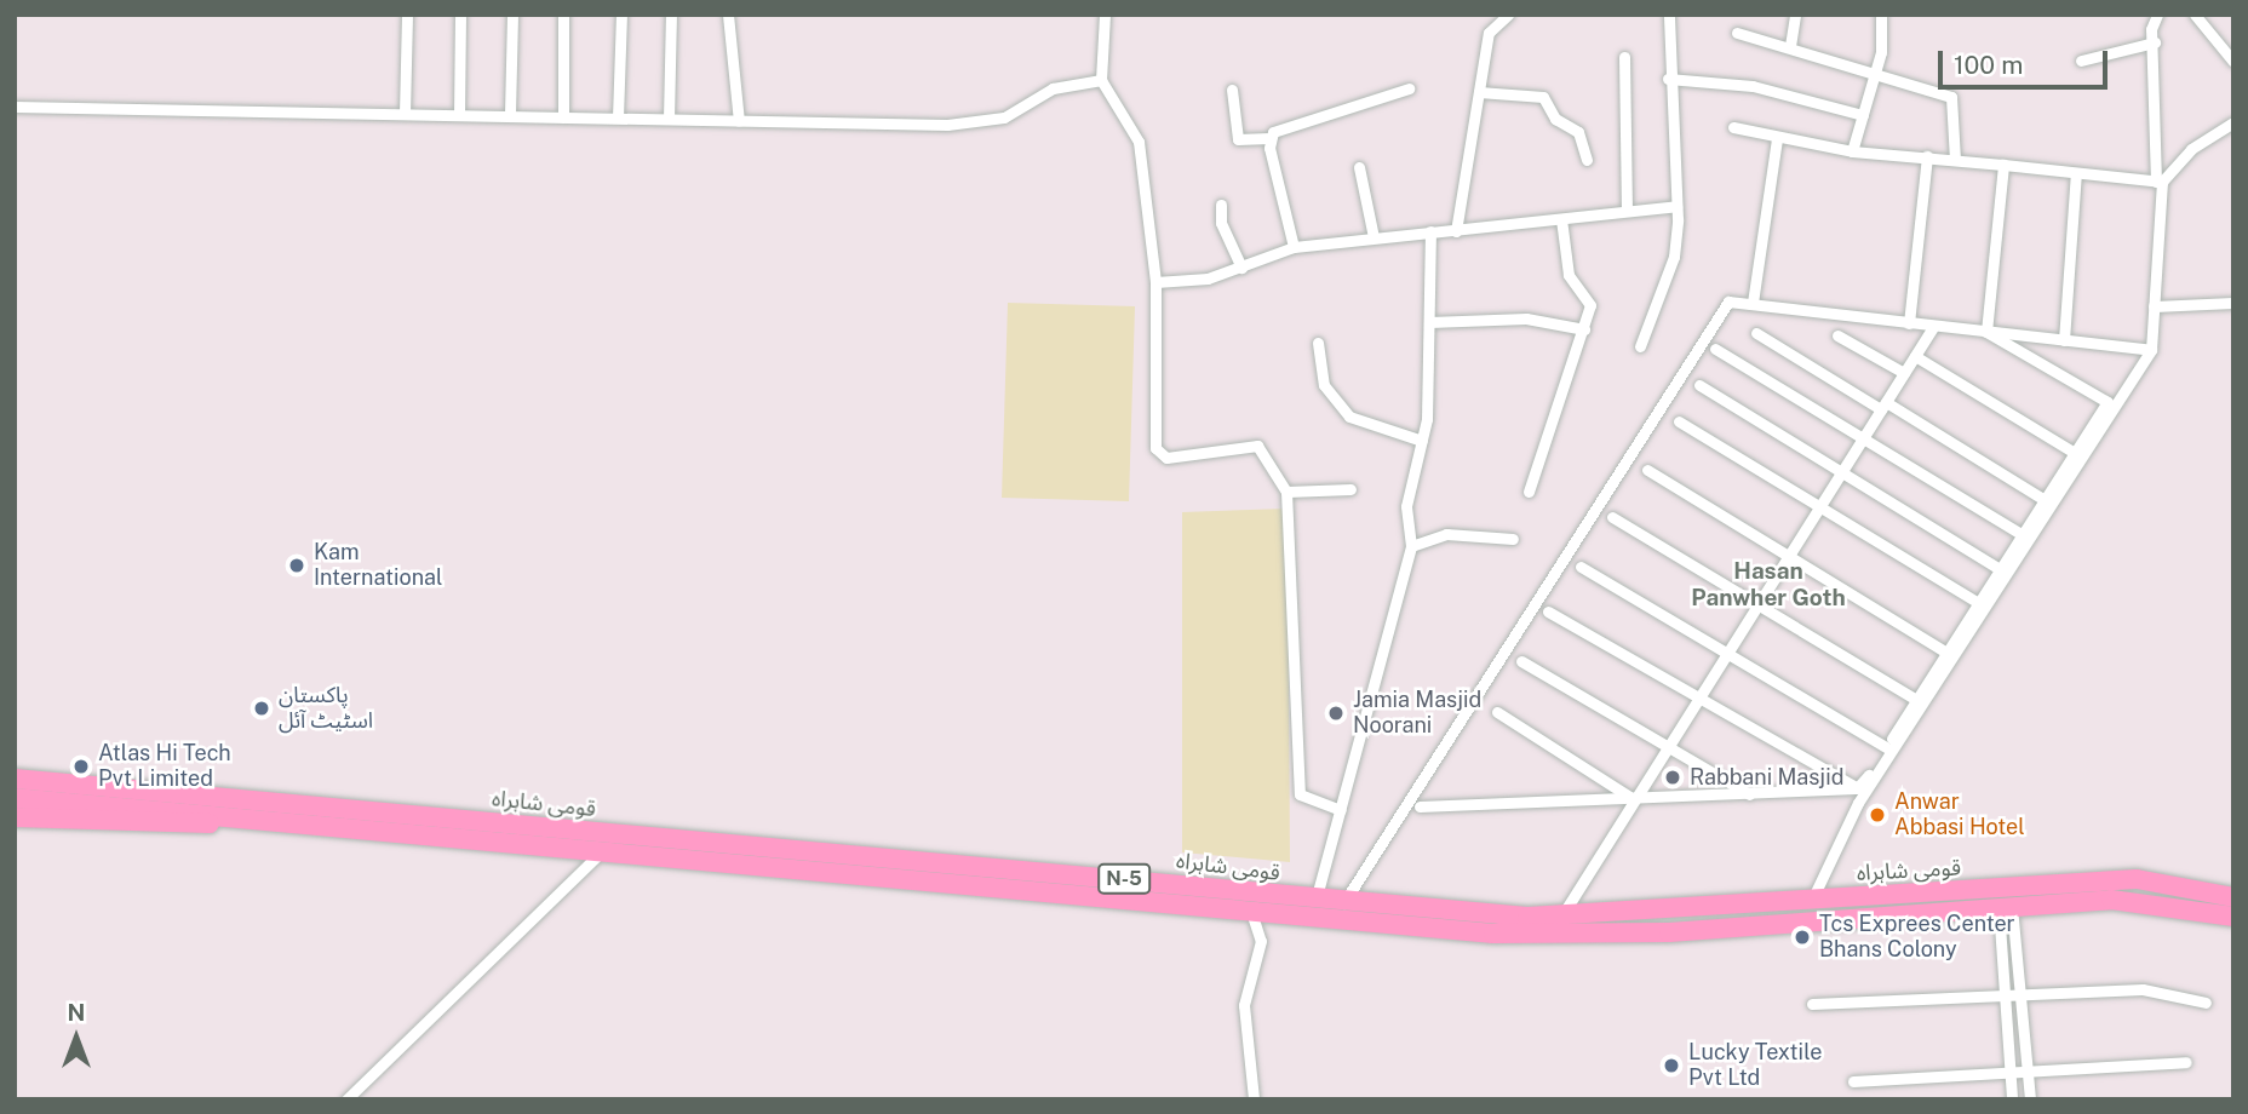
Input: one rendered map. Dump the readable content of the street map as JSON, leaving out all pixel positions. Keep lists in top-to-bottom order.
{
  "streets": {
    "highway": ["قومی شاہراہ", "N-5"]
  },
  "districts": ["Hasan Panwher Goth"],
  "places": [
    "Kam International",
    "پاکستان اسٹیٹ آئل",
    "Jamia Masjid Noorani",
    "Atlas Hi Tech Pvt Limited",
    "Rabbani Masjid",
    "Anwar Abbasi Hotel",
    "Tcs Exprees Center Bhans Colony",
    "Lucky Textile Pvt Ltd"
  ],
  "scale_bar": "100 m",
  "north": "top"
}
